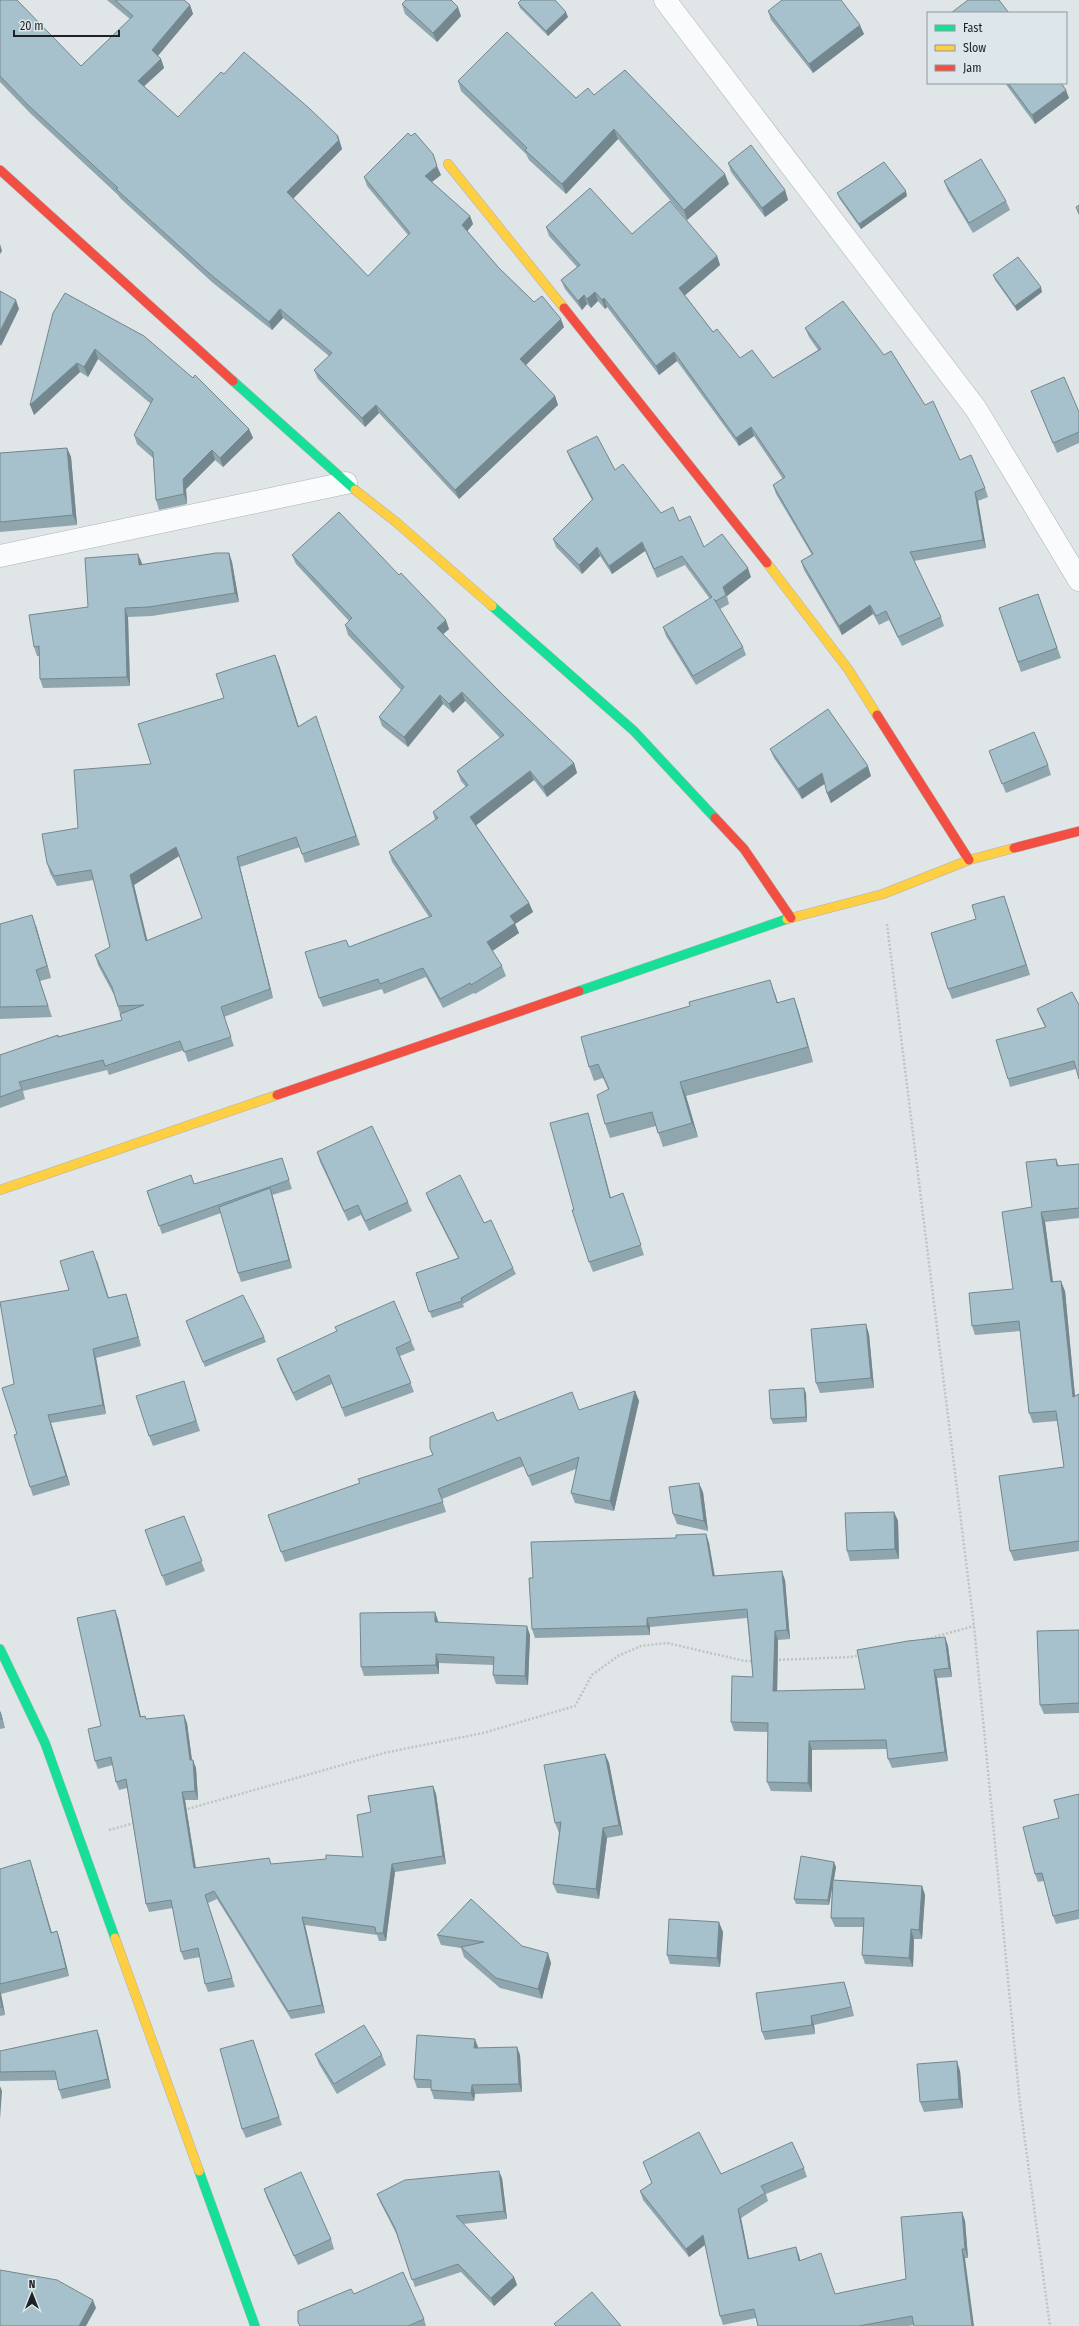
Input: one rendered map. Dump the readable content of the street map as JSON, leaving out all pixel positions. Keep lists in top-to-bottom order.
{
  "legend": ["Fast", "Slow", "Jam"],
  "scale_bar": "20 m",
  "north": "top"
}
